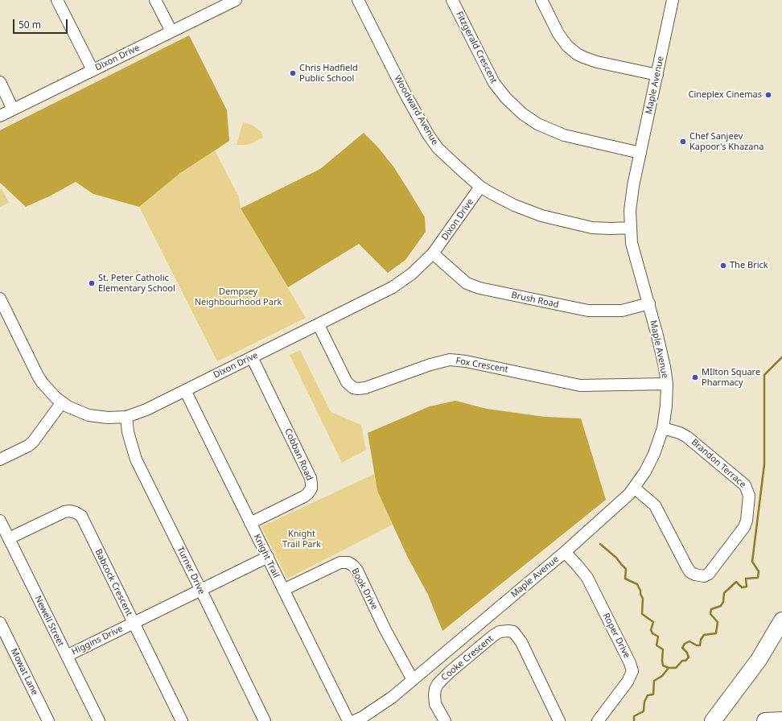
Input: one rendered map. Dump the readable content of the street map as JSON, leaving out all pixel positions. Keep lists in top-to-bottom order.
{
  "streets": {
    "street": [
      "Fitzgerald Crescent",
      "Dixon Drive",
      "Maple Avenue",
      "Woodward Avenue",
      "Brush Road",
      "Fox Crescent",
      "Cobban Road",
      "Brandon Terrace",
      "Knight Trail",
      "Turner Drive",
      "Babcock Crescent",
      "Book Drive",
      "Newell Street",
      "Roper Drive",
      "Higgins Drive",
      "Cooke Crescent",
      "Mowat Lane"
    ]
  },
  "crossings": [
    ["Fitzgerald Crescent", "Maple Avenue"],
    ["Dixon Drive", "Woodward Avenue"],
    ["Dixon Drive", "Brush Road"],
    ["Dixon Drive", "Fox Crescent"],
    ["Dixon Drive", "Cobban Road"],
    ["Dixon Drive", "Knight Trail"],
    ["Dixon Drive", "Turner Drive"],
    ["Maple Avenue", "Woodward Avenue"],
    ["Maple Avenue", "Brush Road"],
    ["Maple Avenue", "Fox Crescent"],
    ["Maple Avenue", "Brandon Terrace"],
    ["Maple Avenue", "Book Drive"],
    ["Maple Avenue", "Roper Drive"],
    ["Cobban Road", "Knight Trail"],
    ["Knight Trail", "Book Drive"],
    ["Knight Trail", "Higgins Drive"],
    ["Turner Drive", "Higgins Drive"],
    ["Babcock Crescent", "Newell Street"],
    ["Babcock Crescent", "Higgins Drive"],
    ["Newell Street", "Higgins Drive"]
  ],
  "parks": ["Dempsey Neighbourhood Park", "Knight Trail Park"],
  "places": [
    "Chris Hadfield Public School",
    "Cineplex Cinemas",
    "Chef Sanjeev Kapoor's Khazana",
    "The Brick",
    "St. Peter Catholic Elementary School",
    "MIlton Square Pharmacy"
  ],
  "scale_bar": "50 m"
}
